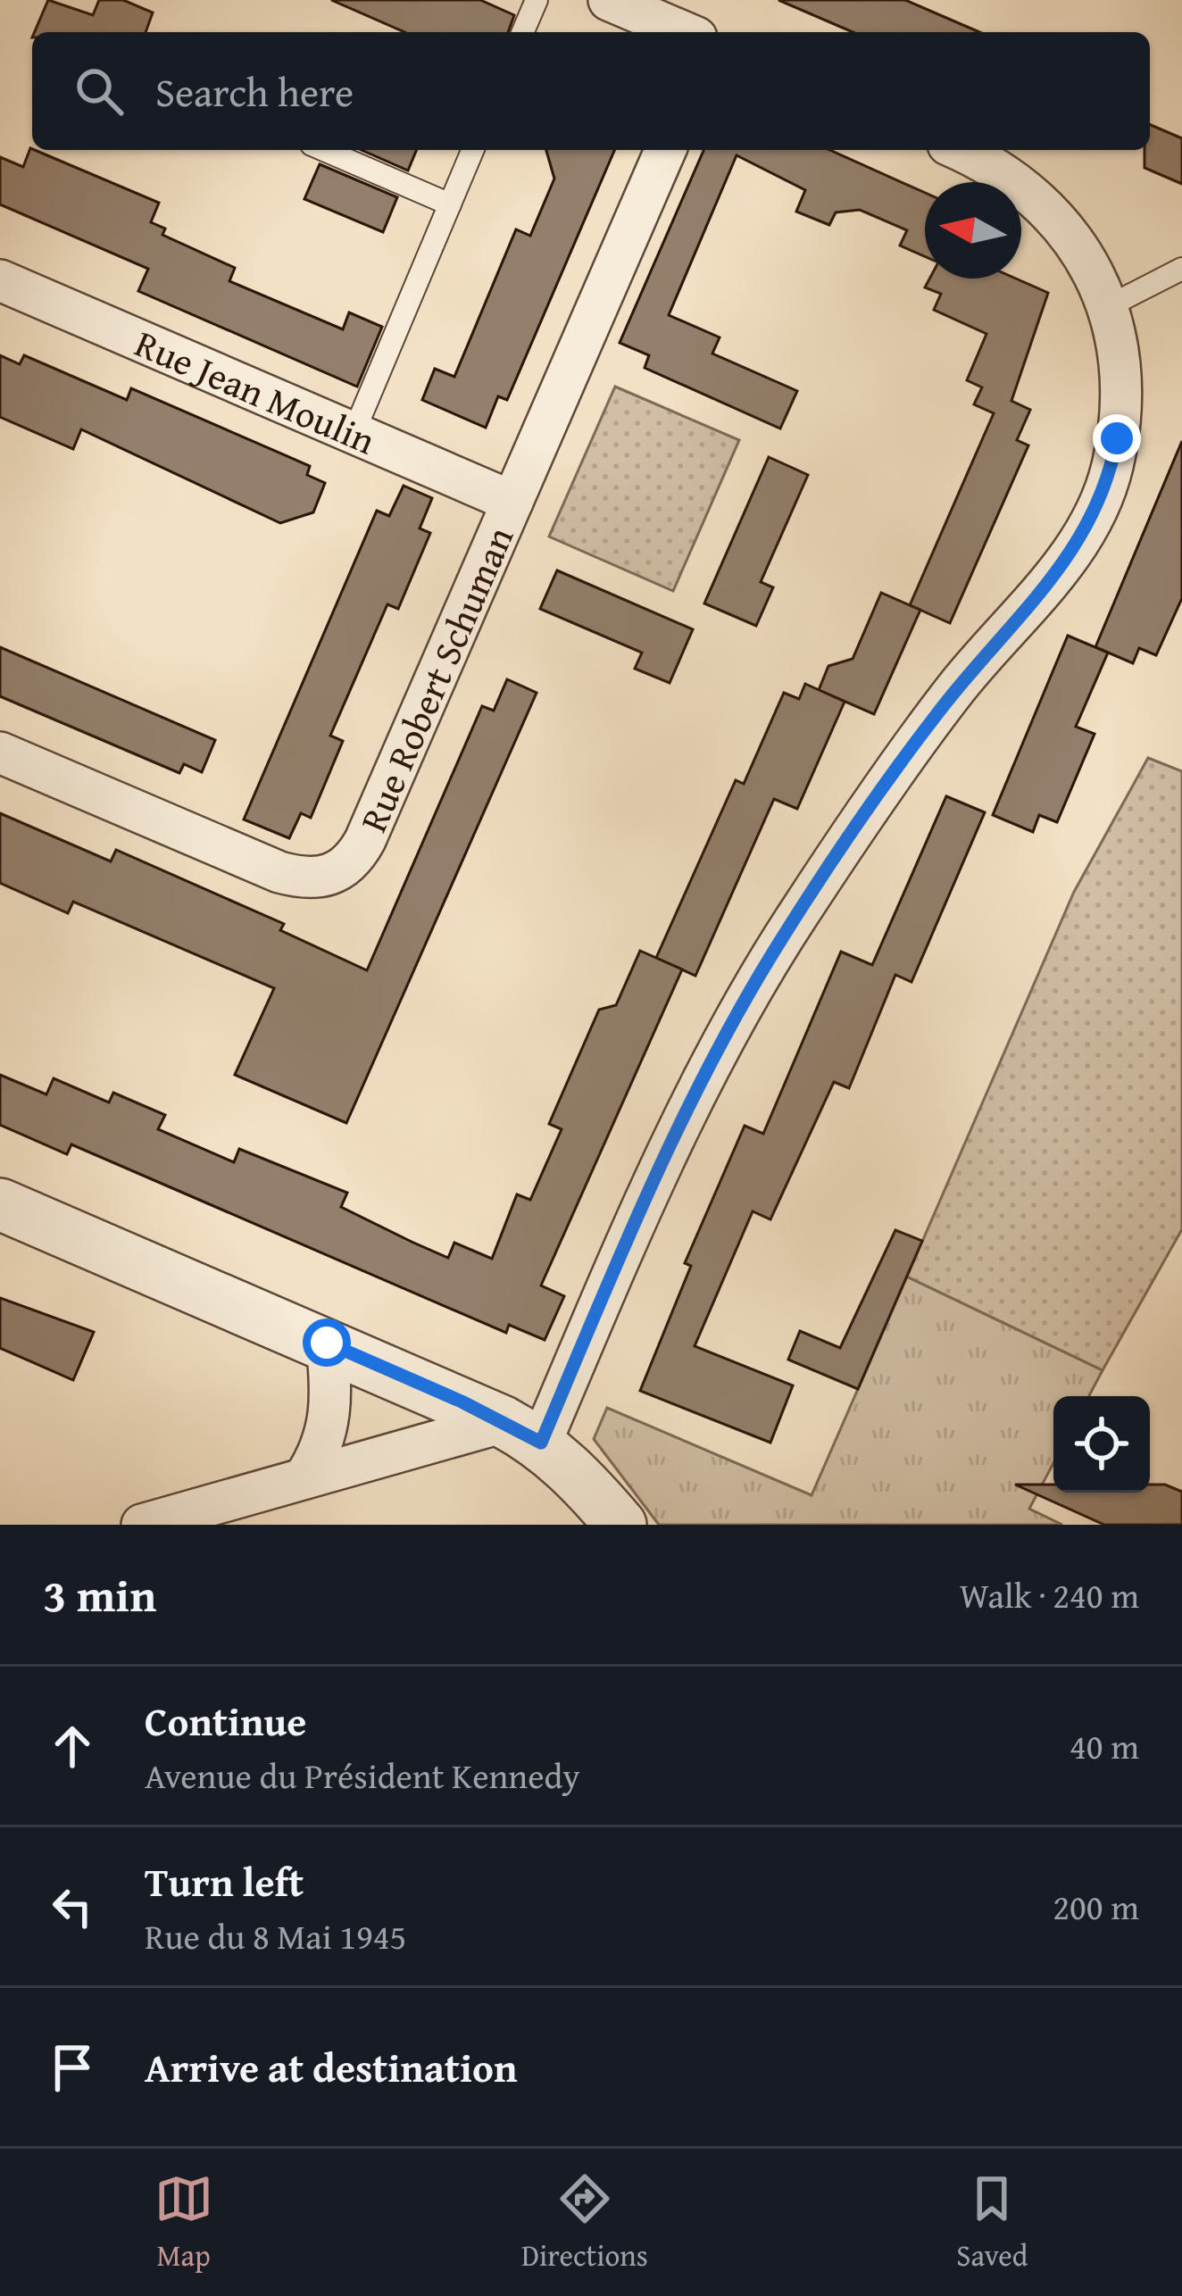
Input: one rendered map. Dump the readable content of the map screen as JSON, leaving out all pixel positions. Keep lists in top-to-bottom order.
{
  "streets": {
    "street": ["Rue Jean Moulin", "Rue Robert Schuman"]
  },
  "crossings": [
    ["Rue Jean Moulin", "Rue Robert Schuman"]
  ],
  "north": "left",
  "page": {
    "search": "Search here",
    "heading": ["3 min", "Walk · 240 m"],
    "list": [
      ["Continue", "Avenue du Président Kennedy", "40 m"],
      ["Turn left", "Rue du 8 Mai 1945", "200 m"],
      "Arrive at destination"
    ],
    "nav": ["Map", "Directions", "Saved"]
  }
}
